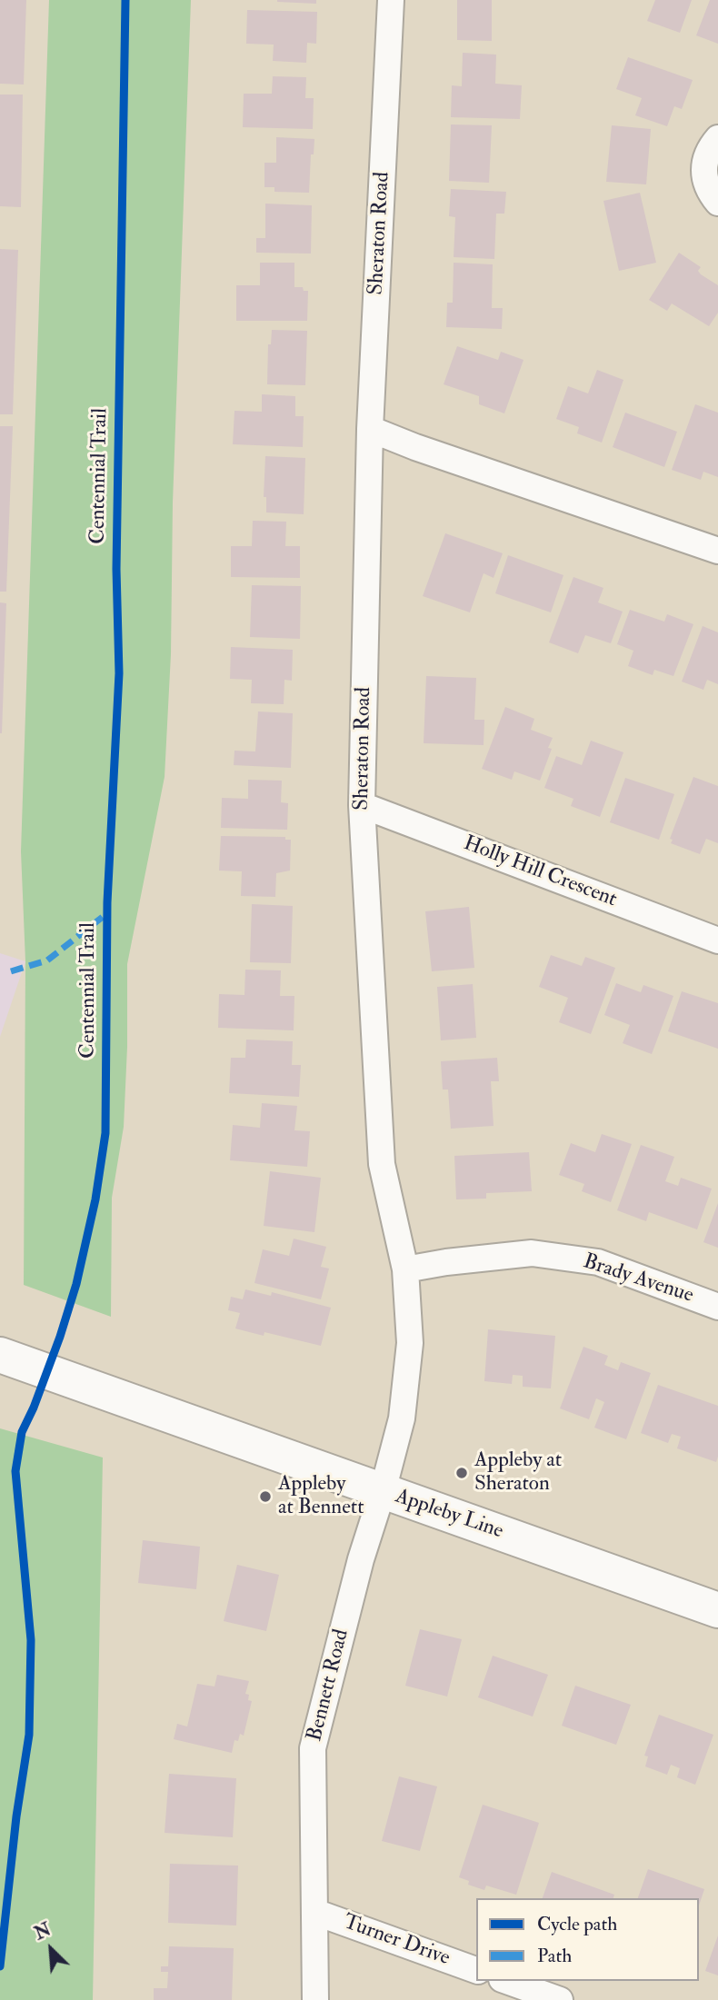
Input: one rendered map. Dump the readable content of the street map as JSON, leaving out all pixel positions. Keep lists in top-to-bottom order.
{
  "streets": {
    "main road": ["Appleby Line"],
    "street": [
      "Sheraton Road",
      "Holly Hill Crescent",
      "Brady Avenue",
      "Bennett Road",
      "Turner Drive"
    ],
    "cycle path": ["Centennial Trail"]
  },
  "crossings": [
    ["Sheraton Road", "Holly Hill Crescent"],
    ["Sheraton Road", "Brady Avenue"],
    ["Sheraton Road", "Appleby Line"],
    ["Sheraton Road", "Bennett Road"],
    ["Appleby Line", "Bennett Road"],
    ["Bennett Road", "Turner Drive"]
  ],
  "places": ["Appleby at Sheraton", "Appleby at Bennett"],
  "legend": ["Cycle path", "Path"],
  "north": "top left"
}
